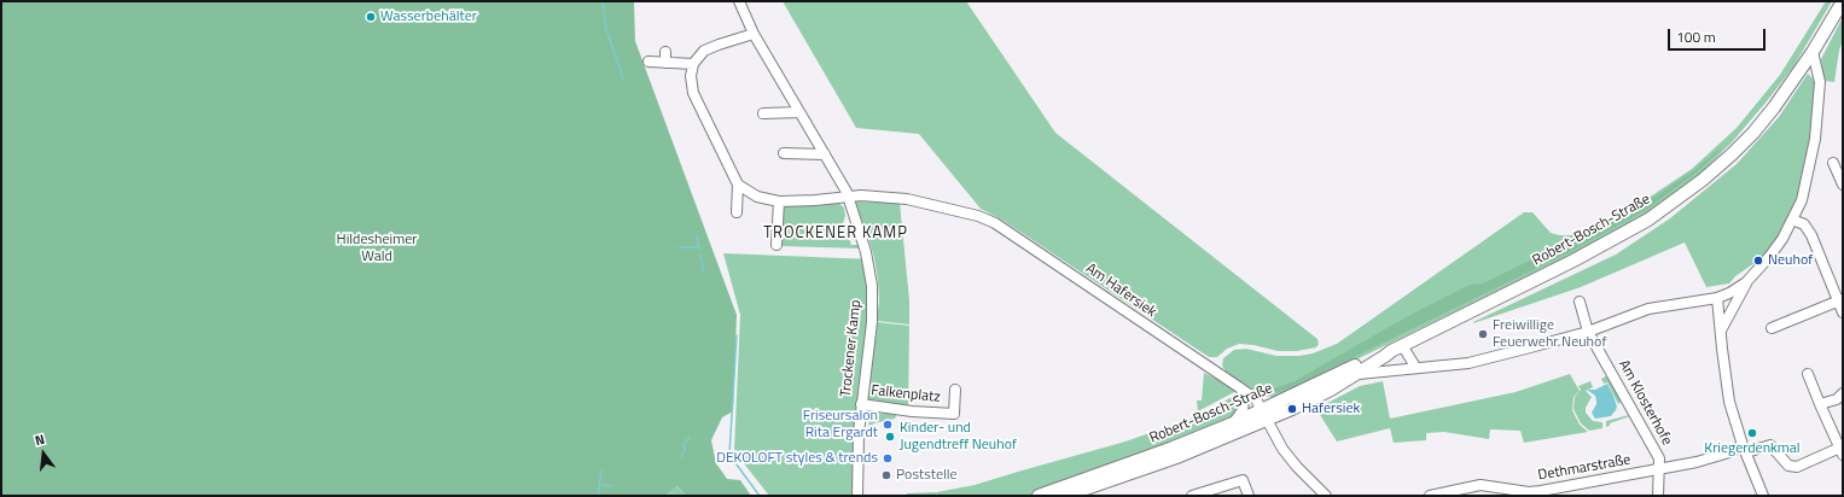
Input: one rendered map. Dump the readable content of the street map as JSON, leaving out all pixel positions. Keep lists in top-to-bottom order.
{
  "streets": {
    "main road": ["Robert-Bosch-Straße"],
    "street": [
      "Am Hafersiek",
      "Trockener Kamp",
      "Falkenplatz",
      "Am Klosterhofe",
      "Dethmarstraße"
    ]
  },
  "crossings": [
    ["Robert-Bosch-Straße", "Am Hafersiek"],
    ["Am Hafersiek", "Trockener Kamp"],
    ["Trockener Kamp", "Falkenplatz"],
    ["Am Klosterhofe", "Dethmarstraße"]
  ],
  "districts": ["TROCKENER KAMP"],
  "parks": ["Hildesheimer Wald"],
  "places": [
    "Wasserbehälter",
    "Neuhof",
    "Freiwillige Feuerwehr Neuhof",
    "Hafersiek",
    "Friseursalon Rita Ergardt",
    "Kriegerdenkmal",
    "Kinder- und Jugendtreff Neuhof",
    "DEKOLOFT styles & trends",
    "Poststelle"
  ],
  "scale_bar": "100 m",
  "north": "top"
}
